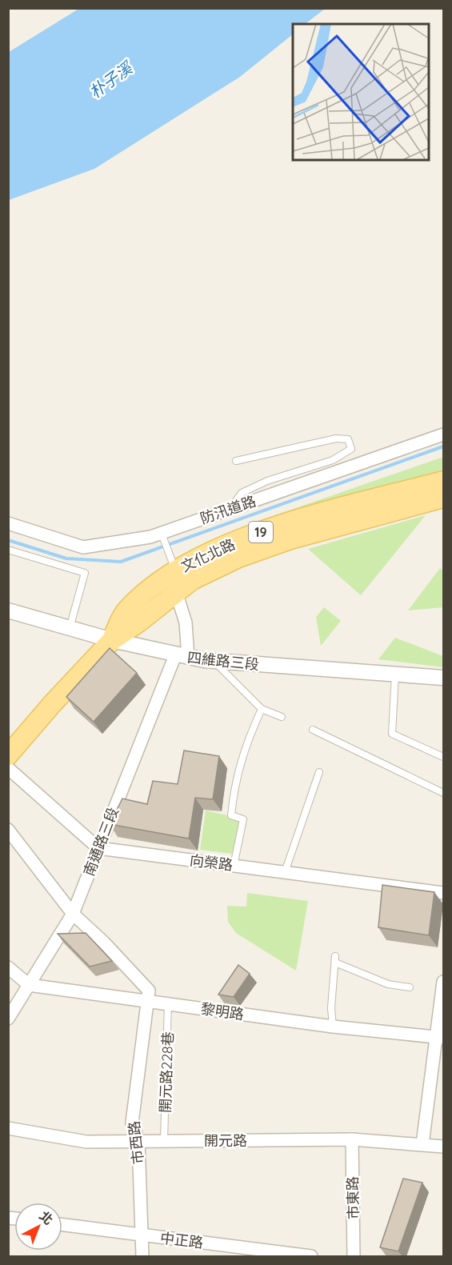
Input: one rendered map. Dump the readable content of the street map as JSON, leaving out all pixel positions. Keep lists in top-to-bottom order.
{
  "streets": {
    "main road": ["19", "文化北路"],
    "street": [
      "防汛道路",
      "四維路三段",
      "南通路三段",
      "向榮路",
      "黎明路",
      "開元路",
      "市西路",
      "市東路",
      "中正路"
    ],
    "lane": ["開元路228巷"]
  },
  "crossings": [
    ["文化北路", "四維路三段"],
    ["四維路三段", "南通路三段"],
    ["南通路三段", "向榮路"],
    ["南通路三段", "黎明路"],
    ["黎明路", "開元路228巷"],
    ["黎明路", "市西路"],
    ["開元路228巷", "開元路"],
    ["開元路", "市西路"],
    ["開元路", "市東路"],
    ["市西路", "中正路"]
  ],
  "water": ["朴子溪"],
  "north": "top right"
}
